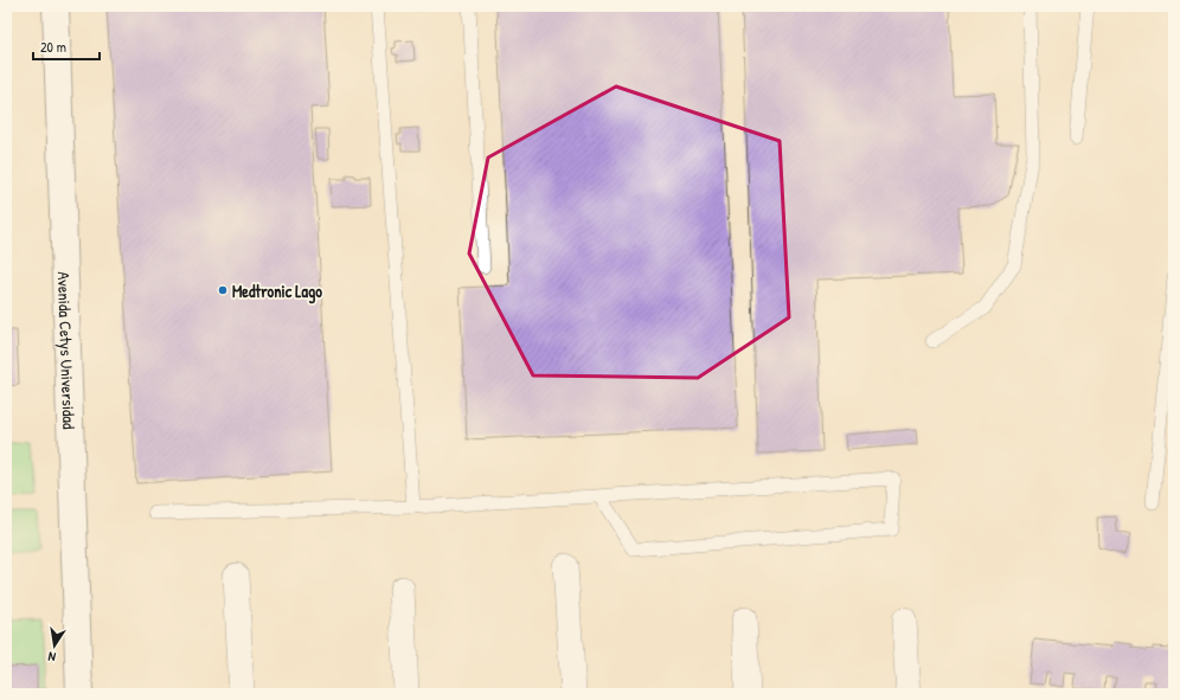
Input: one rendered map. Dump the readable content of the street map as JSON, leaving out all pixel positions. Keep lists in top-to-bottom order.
{
  "streets": {
    "main road": ["Avenida Cetys Universidad"]
  },
  "places": ["Medtronic Lago"],
  "scale_bar": "20 m",
  "north": "bottom"
}
